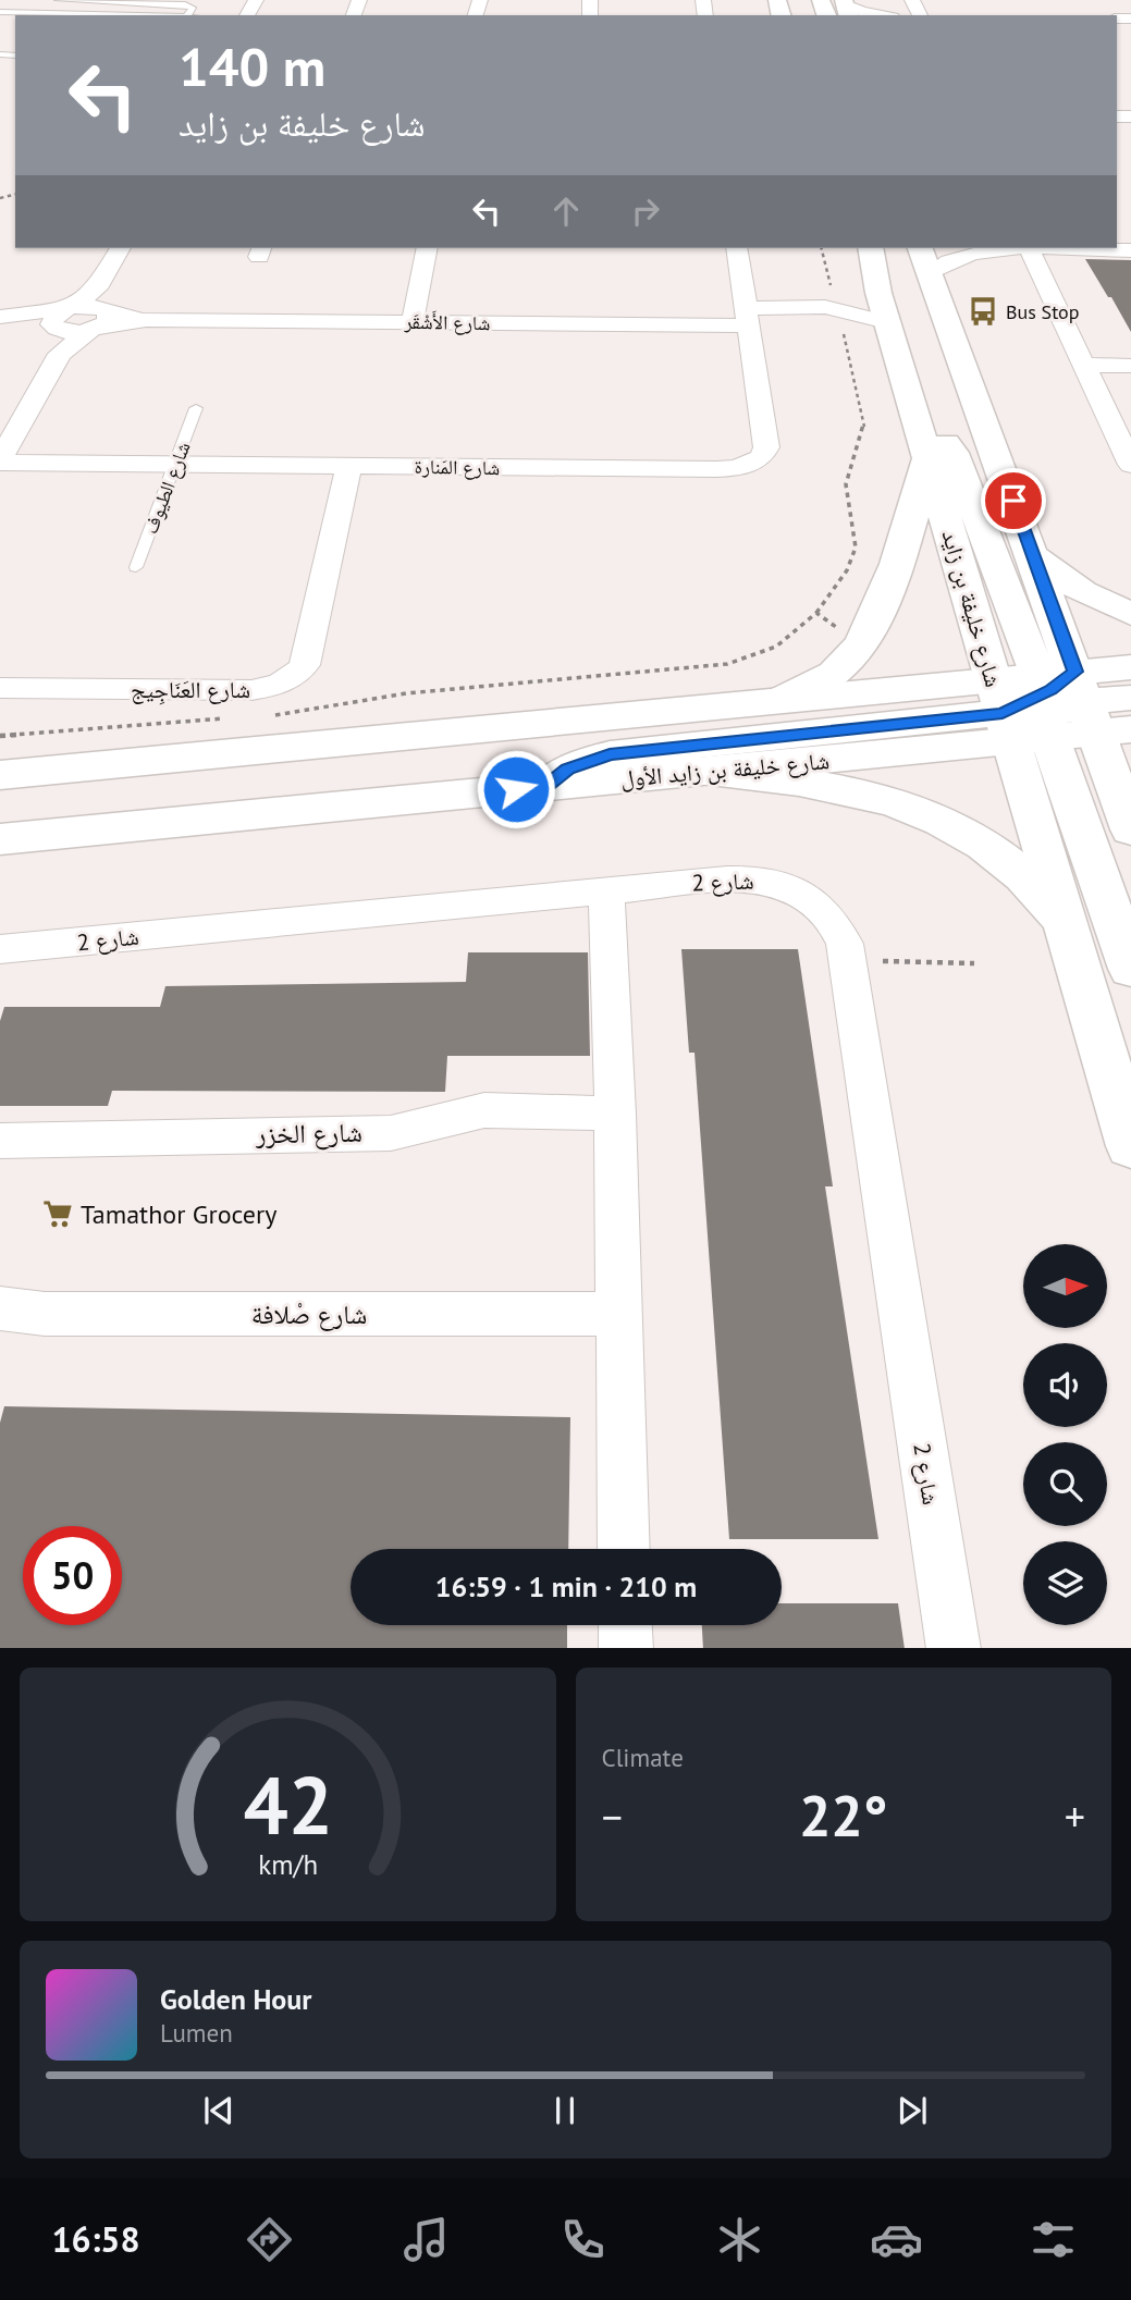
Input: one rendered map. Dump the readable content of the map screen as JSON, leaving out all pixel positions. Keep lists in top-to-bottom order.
{
  "streets": {
    "main road": ["شارع خليفة بن زايد", "شارع خليفة بن زايد الأول"],
    "street": [
      "شارع الأَشْقَر",
      "شارع المَنارة",
      "شارع العَنَاجِيج",
      "شارع 2",
      "شارع الخزر",
      "شارع صْلافة"
    ],
    "lane": ["شارع الطيوف"]
  },
  "crossings": [
    ["شارع الأَشْقَر", "شارع المَنارة"],
    ["شارع المَنارة", "شارع الطيوف"],
    ["شارع المَنارة", "شارع العَنَاجِيج"],
    ["شارع خليفة بن زايد", "شارع خليفة بن زايد الأول"]
  ],
  "places": {
    "bus stop": ["Bus Stop"],
    "supermarket": ["Tamathor Grocery"]
  },
  "north": "right",
  "page": {
    "turn": ["140 m", "شارع خليفة بن زايد"],
    "limit": "50",
    "trip": "16:59 · 1 min · 210 m",
    "tile": "Climate",
    "heat": ["−", "22°", "+"],
    "song": ["Golden Hour", "Lumen"],
    "tabs": "16:58",
    "gauge": ["42", "km/h"]
  }
}
